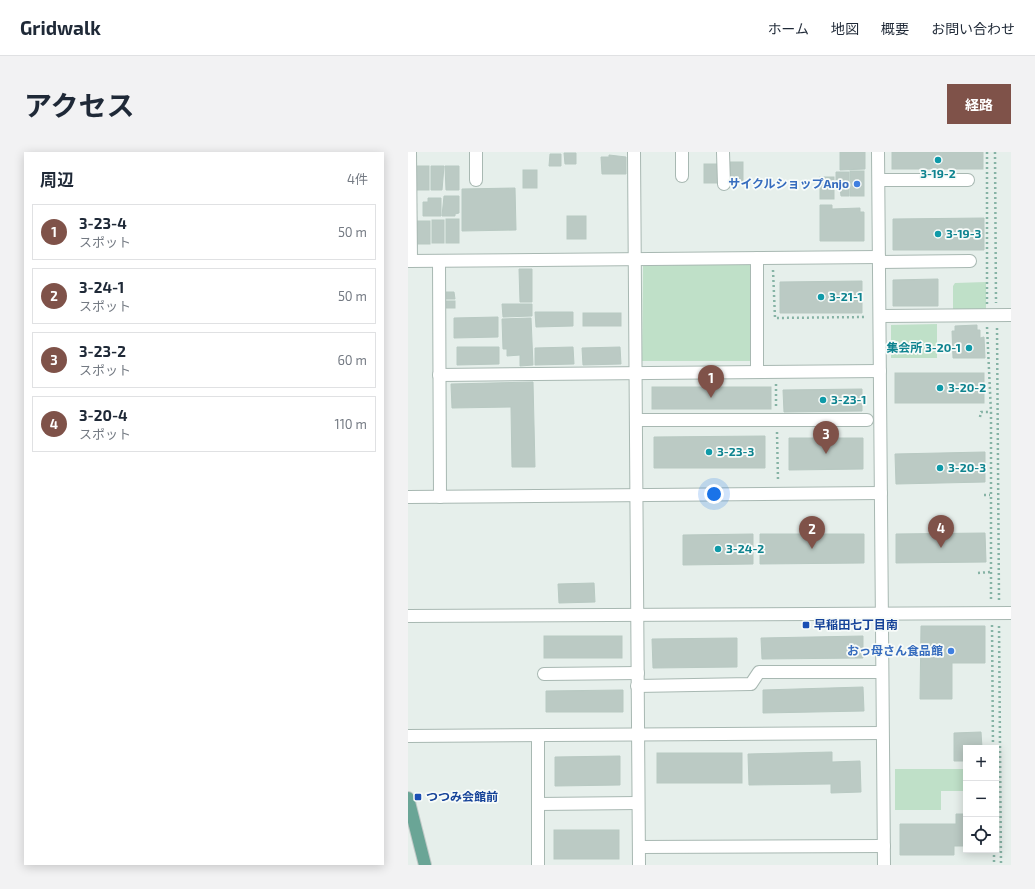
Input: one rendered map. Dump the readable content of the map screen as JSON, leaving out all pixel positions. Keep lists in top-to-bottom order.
{
  "places": {
    "other": [
      "3-19-2",
      "サイクルショップAnjo",
      "3-19-3",
      "3-21-1",
      "集会所 3-20-1",
      "3-20-2",
      "3-23-1",
      "3-23-3",
      "3-20-3",
      "3-24-2",
      "おっ母さん食品館"
    ],
    "transit": ["早稲田七丁目南", "つつみ会館前"]
  },
  "page": {
    "header": "Gridwalk",
    "nav": [
      "ホーム",
      "地図",
      "概要",
      "お問い合わせ"
    ],
    "title": "アクセス",
    "buttons": "経路",
    "heading": ["周辺", "4件"],
    "list": [
      {
        "mark": "1",
        "name": "3-23-4",
        "note": "スポット",
        "value": "50 m"
      },
      {
        "mark": "2",
        "name": "3-24-1",
        "note": "スポット",
        "value": "50 m"
      },
      {
        "mark": "3",
        "name": "3-23-2",
        "note": "スポット",
        "value": "60 m"
      },
      {
        "mark": "4",
        "name": "3-20-4",
        "note": "スポット",
        "value": "110 m"
      }
    ],
    "pins": [
      "1",
      "3",
      "4",
      "2"
    ],
    "map_buttons": ["+", "−"]
  }
}
